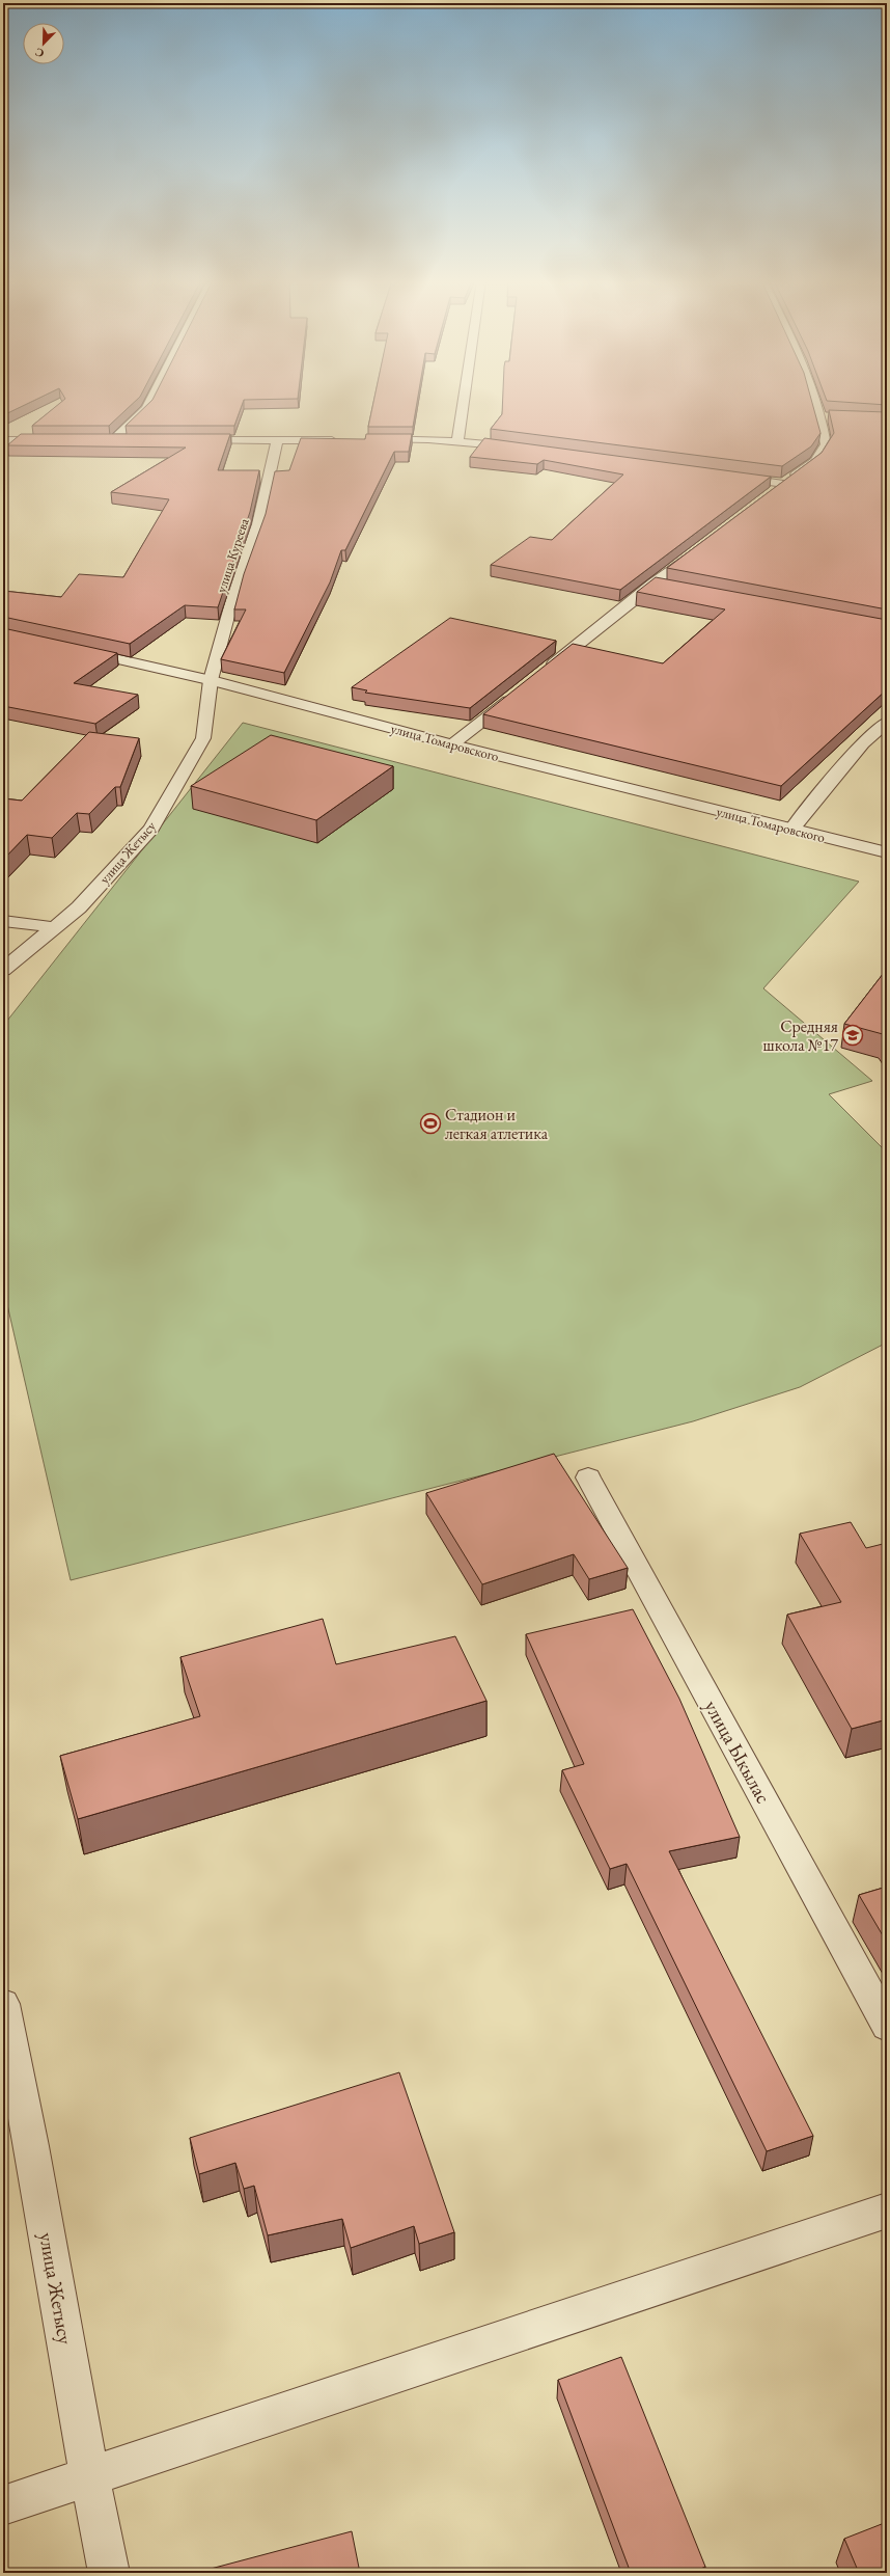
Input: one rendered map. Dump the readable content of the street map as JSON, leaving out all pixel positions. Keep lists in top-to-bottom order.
{
  "streets": {
    "street": [
      "улица Куреева",
      "улица Томаровского",
      "улица Жетысу",
      "улица Ыкылас"
    ]
  },
  "crossings": [
    ["улица Куреева", "улица Томаровского"],
    ["улица Куреева", "улица Жетысу"],
    ["улица Томаровского", "улица Жетысу"]
  ],
  "places": {
    "school or university": ["Средняя школа №17"],
    "sports": ["Стадион и легкая атлетика"]
  },
  "north": "bottom left"
}
